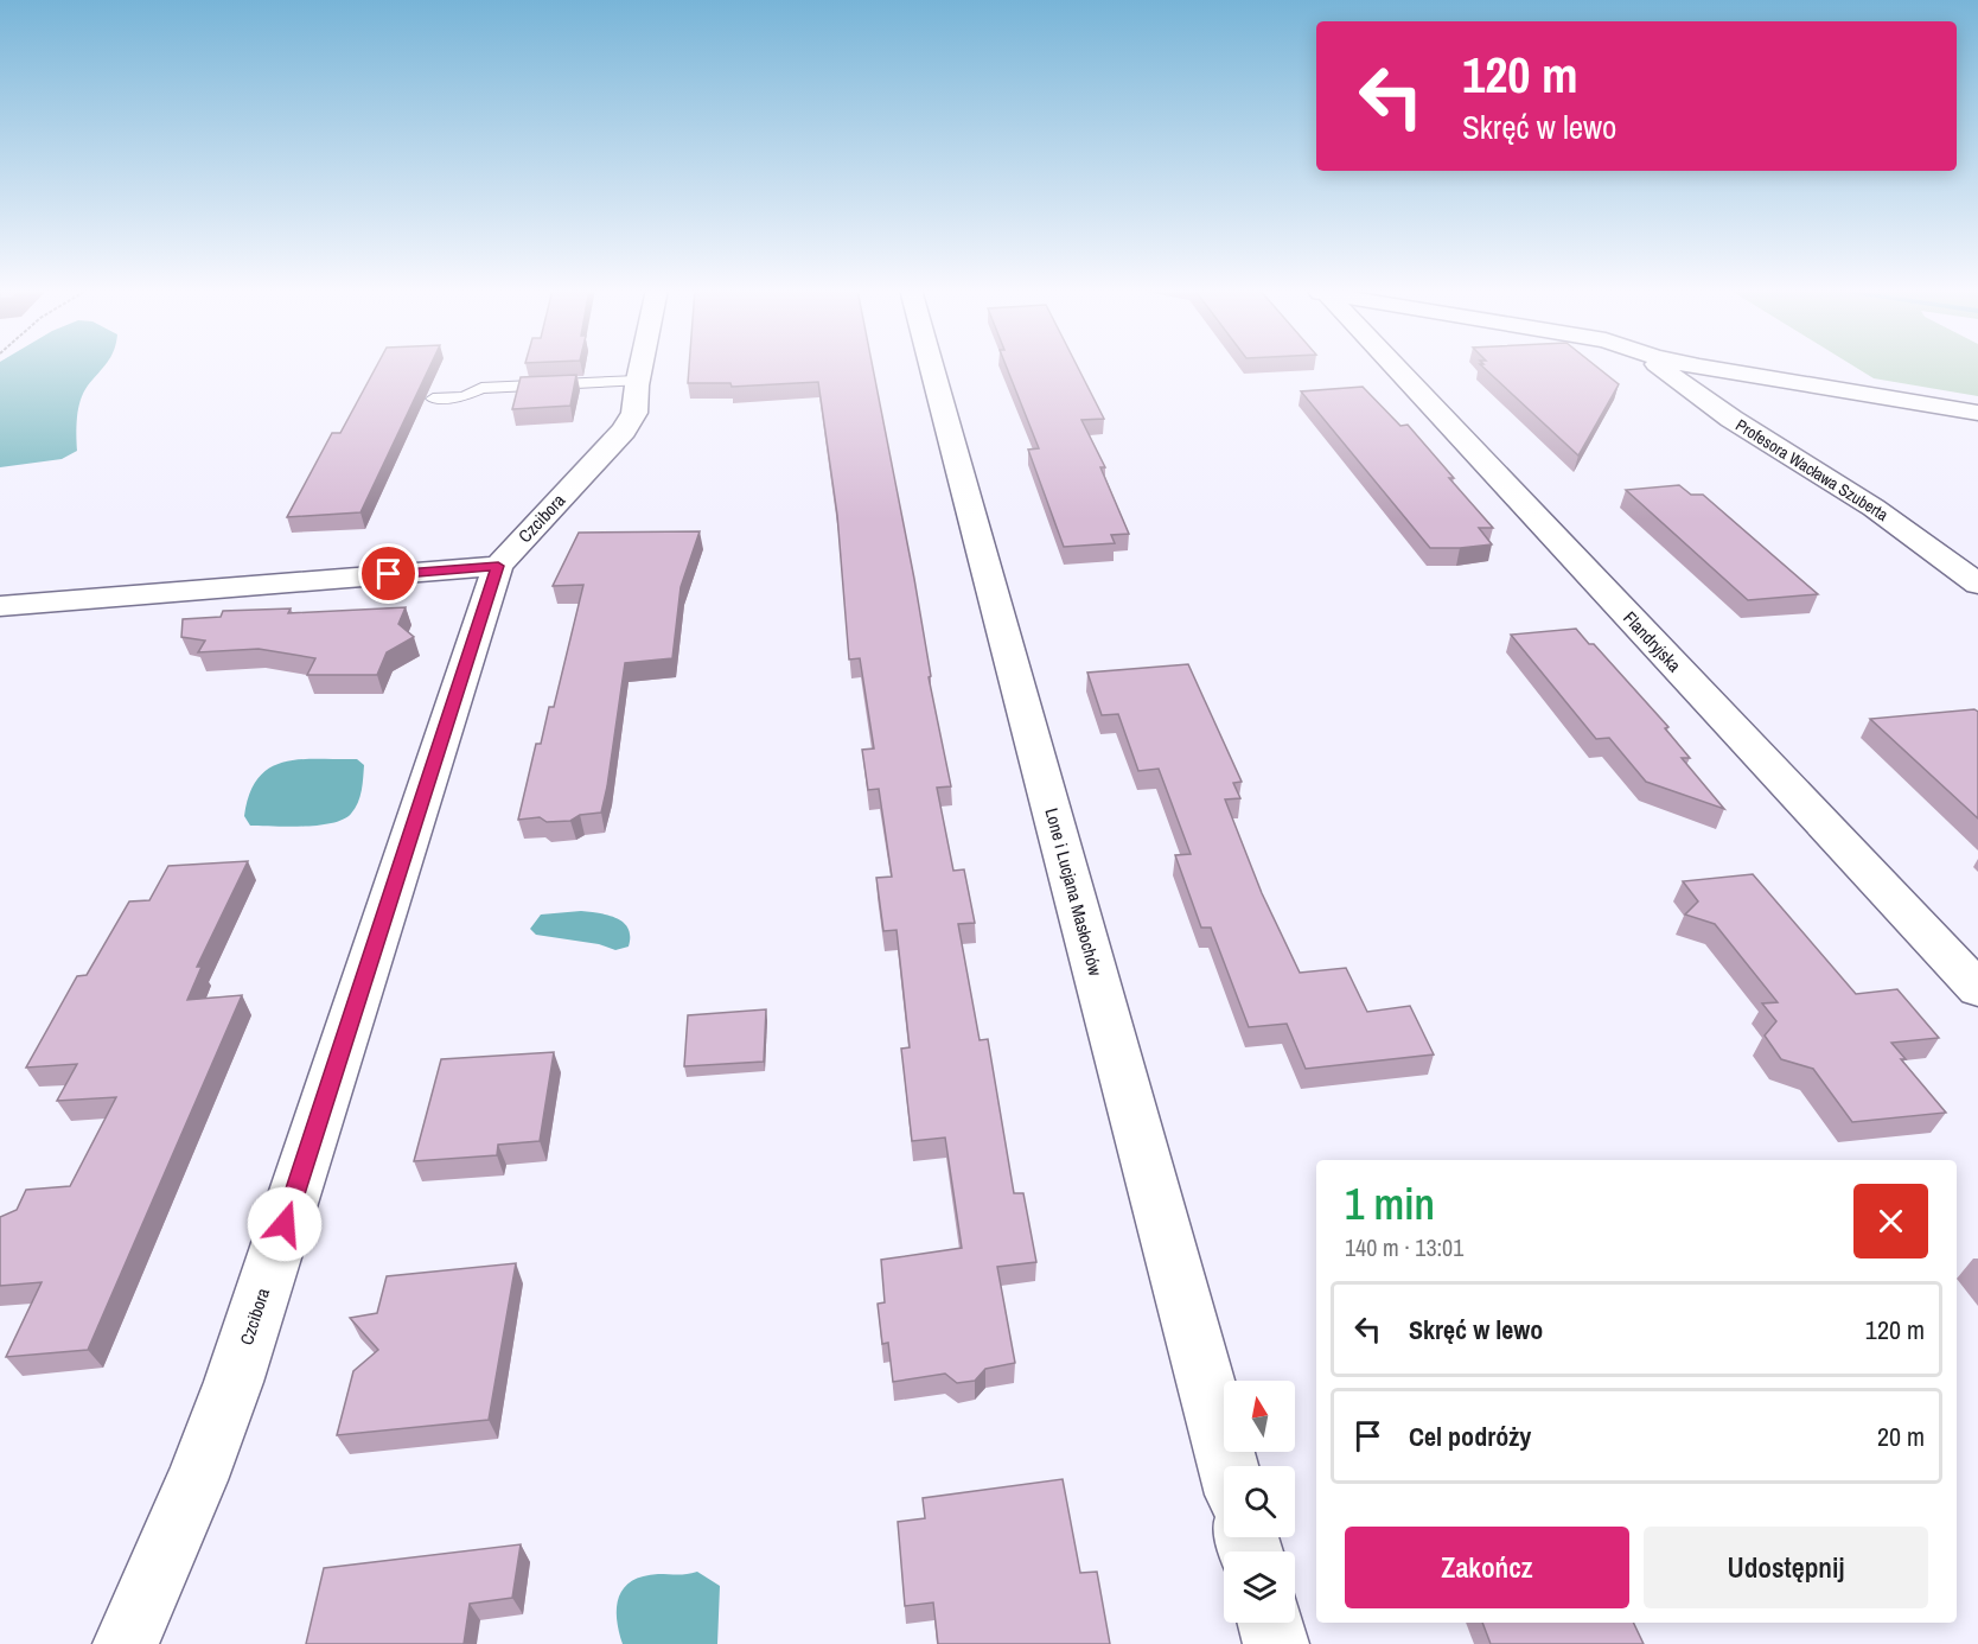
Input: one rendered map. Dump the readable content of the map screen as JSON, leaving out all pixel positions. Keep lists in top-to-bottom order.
{
  "streets": {
    "street": [
      "Profesora Wacława Szuberta",
      "Czcibora",
      "Flandryjska",
      "Lone i Lucjana Masłochów"
    ]
  },
  "north": "top",
  "page": {
    "turn": ["120 m", "Skręć w lewo"],
    "heading": ["1 min", "140 m · 13:01"],
    "list": [
      {
        "name": "Skręć w lewo",
        "value": "120 m"
      },
      {
        "name": "Cel podróży",
        "value": "20 m"
      }
    ],
    "buttons": ["Zakończ", "Udostępnij"]
  }
}
